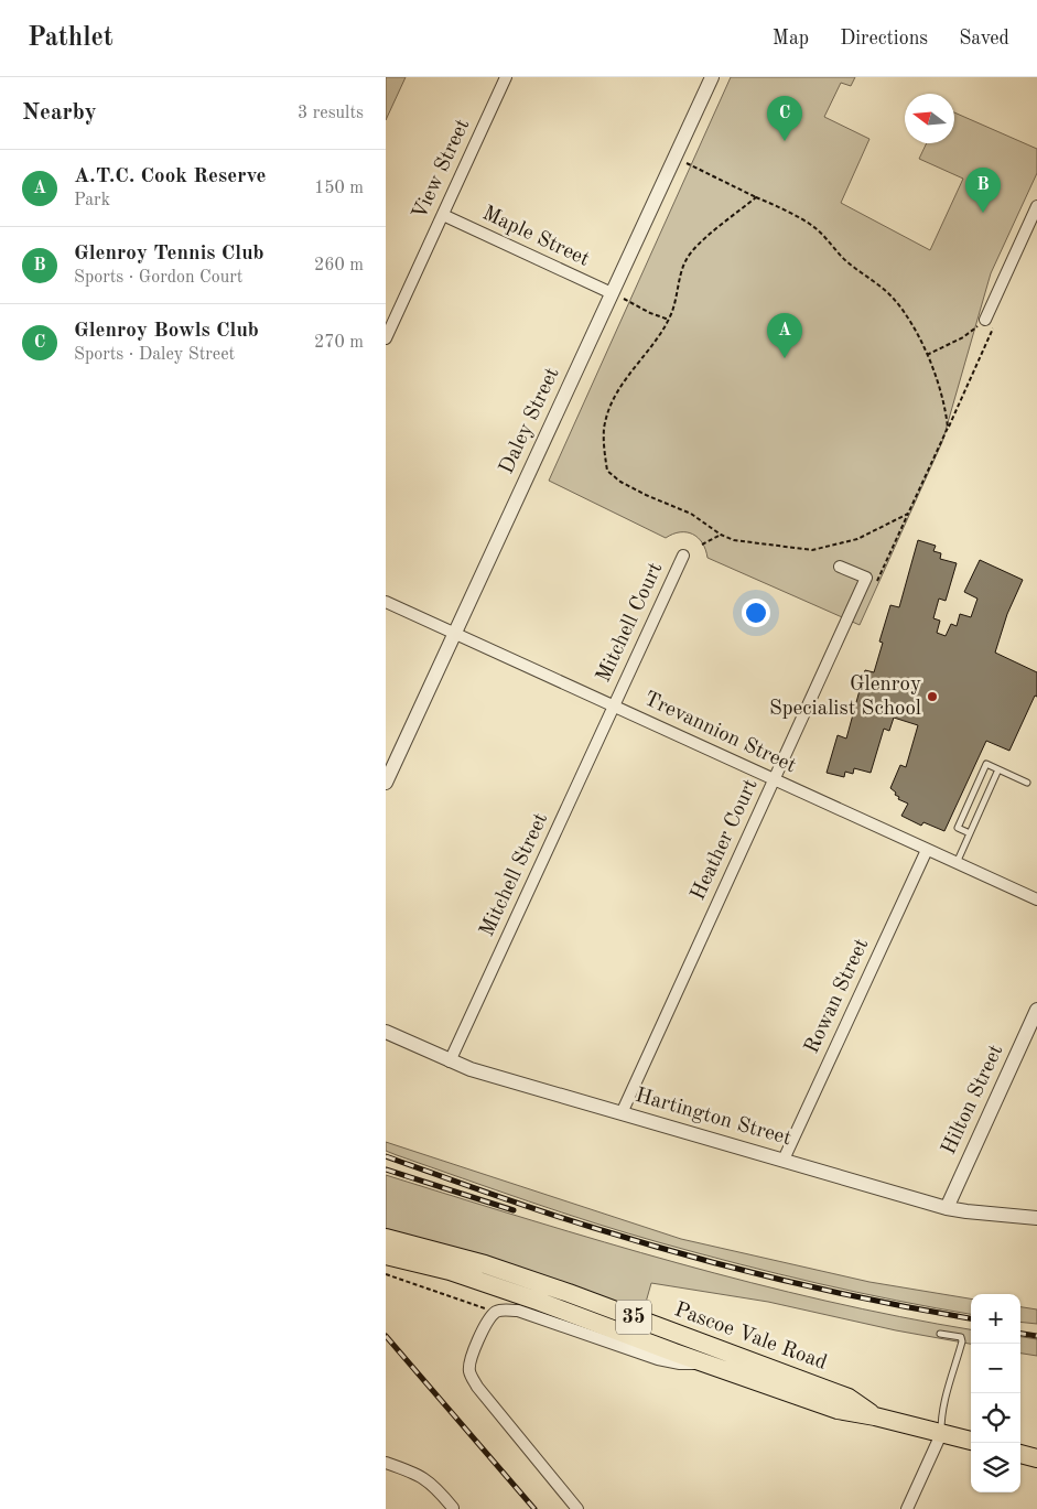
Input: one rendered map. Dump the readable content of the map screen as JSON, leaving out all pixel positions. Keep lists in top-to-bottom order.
{
  "streets": {
    "main road": ["35", "Pascoe Vale Road"],
    "street": [
      "View Street",
      "Maple Street",
      "Daley Street",
      "Mitchell Court",
      "Trevannion Street",
      "Heather Court",
      "Mitchell Street",
      "Rowan Street",
      "Hilton Street",
      "Hartington Street"
    ]
  },
  "crossings": [
    ["View Street", "Maple Street"],
    ["Maple Street", "Daley Street"],
    ["Daley Street", "Trevannion Street"],
    ["Mitchell Court", "Trevannion Street"],
    ["Mitchell Court", "Mitchell Street"],
    ["Trevannion Street", "Heather Court"],
    ["Trevannion Street", "Mitchell Street"],
    ["Trevannion Street", "Rowan Street"],
    ["Heather Court", "Hartington Street"],
    ["Mitchell Street", "Hartington Street"],
    ["Rowan Street", "Hartington Street"],
    ["Hilton Street", "Hartington Street"]
  ],
  "places": ["Glenroy Specialist School"],
  "north": "left",
  "page": {
    "header": "Pathlet",
    "nav": ["Map", "Directions", "Saved"],
    "heading": ["Nearby", "3 results"],
    "pins": ["C", "B", "A"],
    "list": [
      {
        "mark": "A",
        "name": "A.T.C. Cook Reserve",
        "note": "Park",
        "value": "150 m"
      },
      {
        "mark": "B",
        "name": "Glenroy Tennis Club",
        "note": "Sports · Gordon Court",
        "value": "260 m"
      },
      {
        "mark": "C",
        "name": "Glenroy Bowls Club",
        "note": "Sports · Daley Street",
        "value": "270 m"
      }
    ],
    "map_buttons": ["+", "−"]
  }
}
